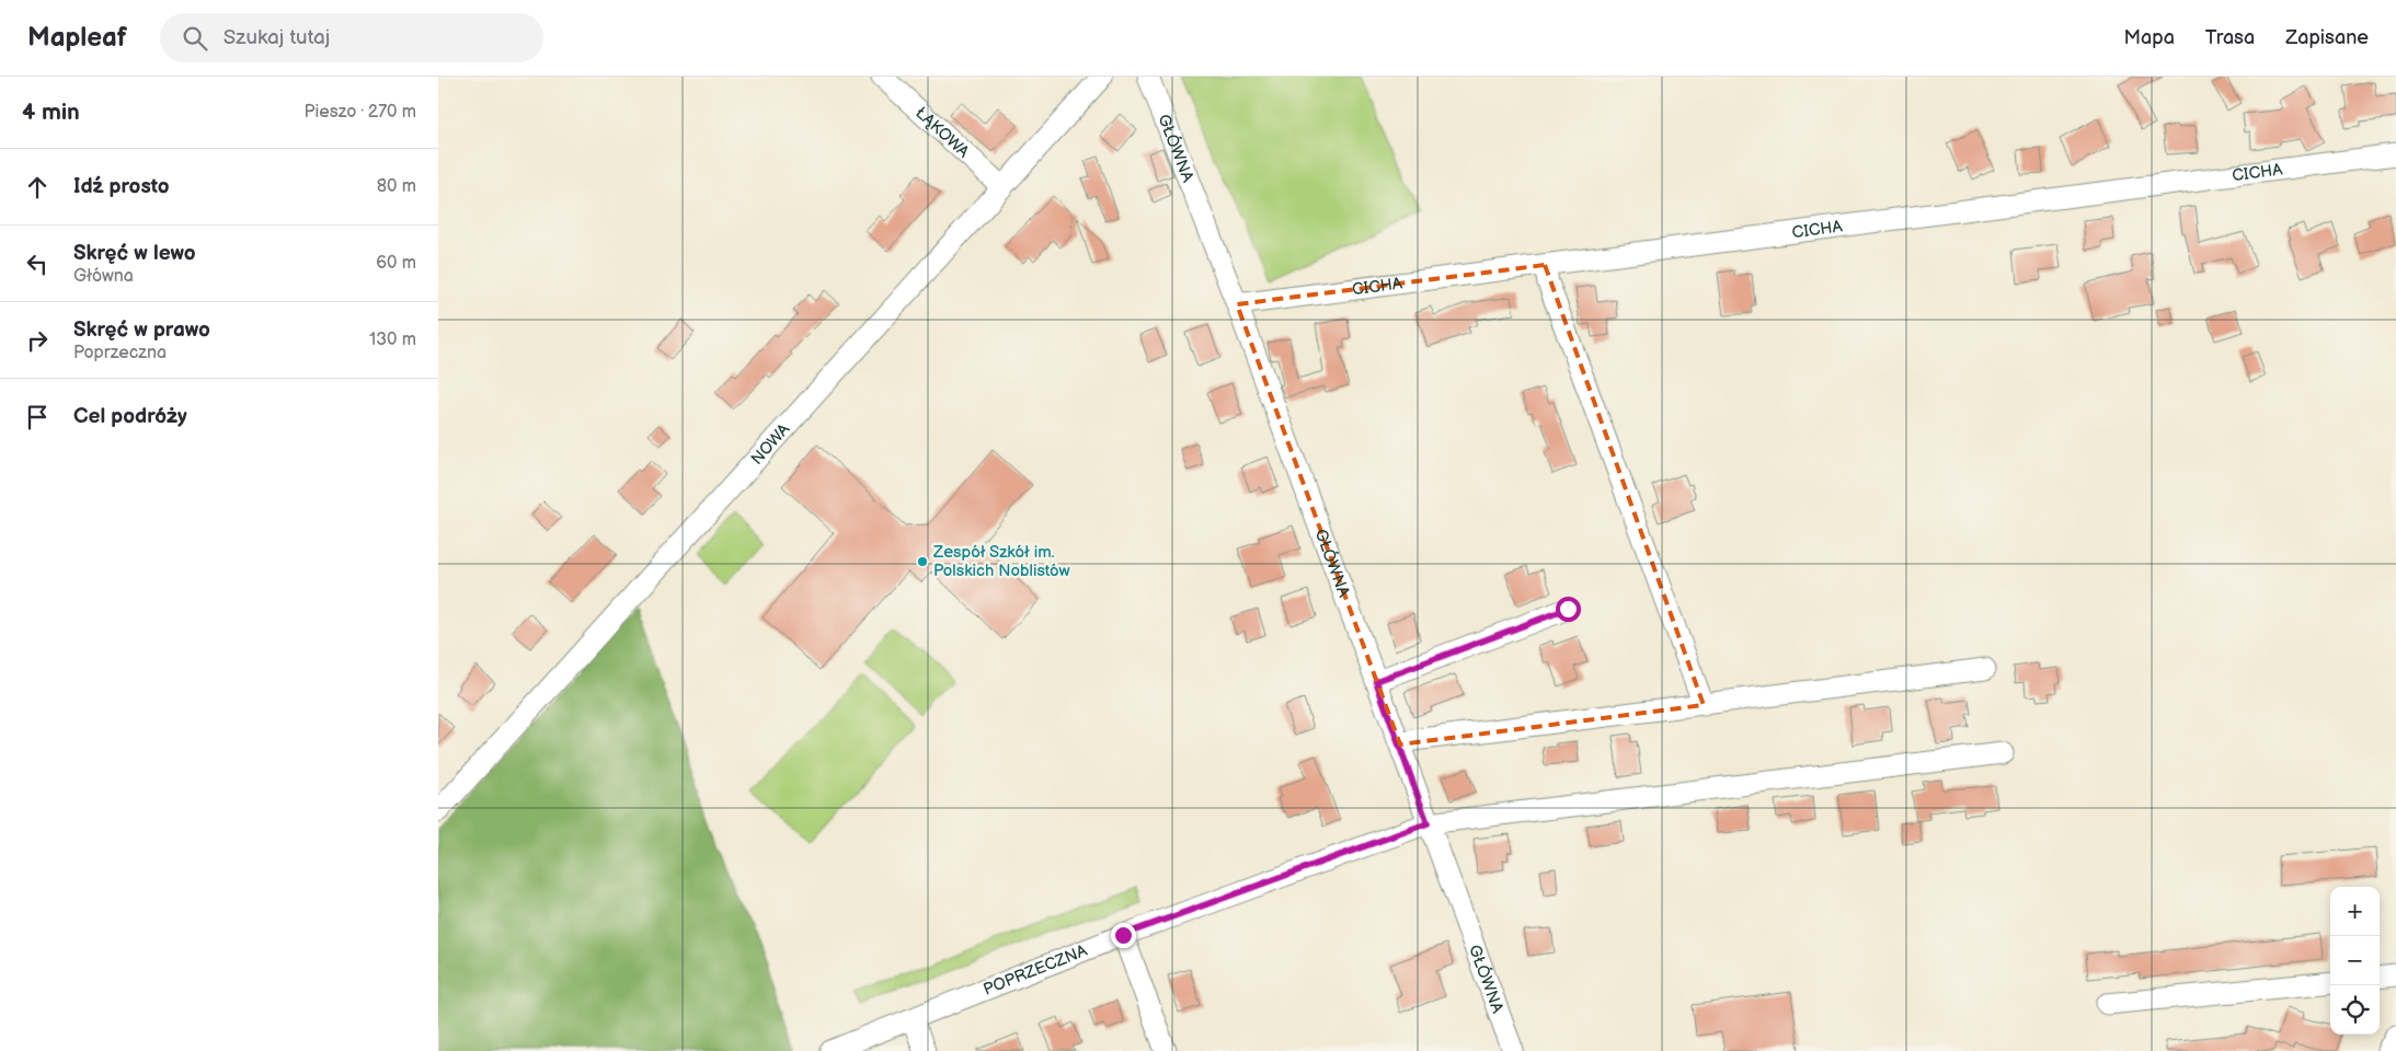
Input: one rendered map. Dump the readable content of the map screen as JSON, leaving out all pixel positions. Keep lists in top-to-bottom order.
{
  "streets": {
    "street": [
      "ŁĄKOWA",
      "GŁÓWNA",
      "CICHA",
      "NOWA",
      "POPRZECZNA"
    ]
  },
  "crossings": [
    ["ŁĄKOWA", "NOWA"],
    ["GŁÓWNA", "CICHA"],
    ["GŁÓWNA", "POPRZECZNA"]
  ],
  "places": ["Zespół Szkół im. Polskich Noblistów"],
  "page": {
    "header": "Mapleaf",
    "search": "Szukaj tutaj",
    "nav": ["Mapa", "Trasa", "Zapisane"],
    "heading": ["4 min", "Pieszo · 270 m"],
    "list": [
      ["Idź prosto", "80 m"],
      ["Skręć w lewo", "Główna", "60 m"],
      ["Skręć w prawo", "Poprzeczna", "130 m"],
      "Cel podróży"
    ],
    "map_buttons": ["+", "−"]
  }
}
